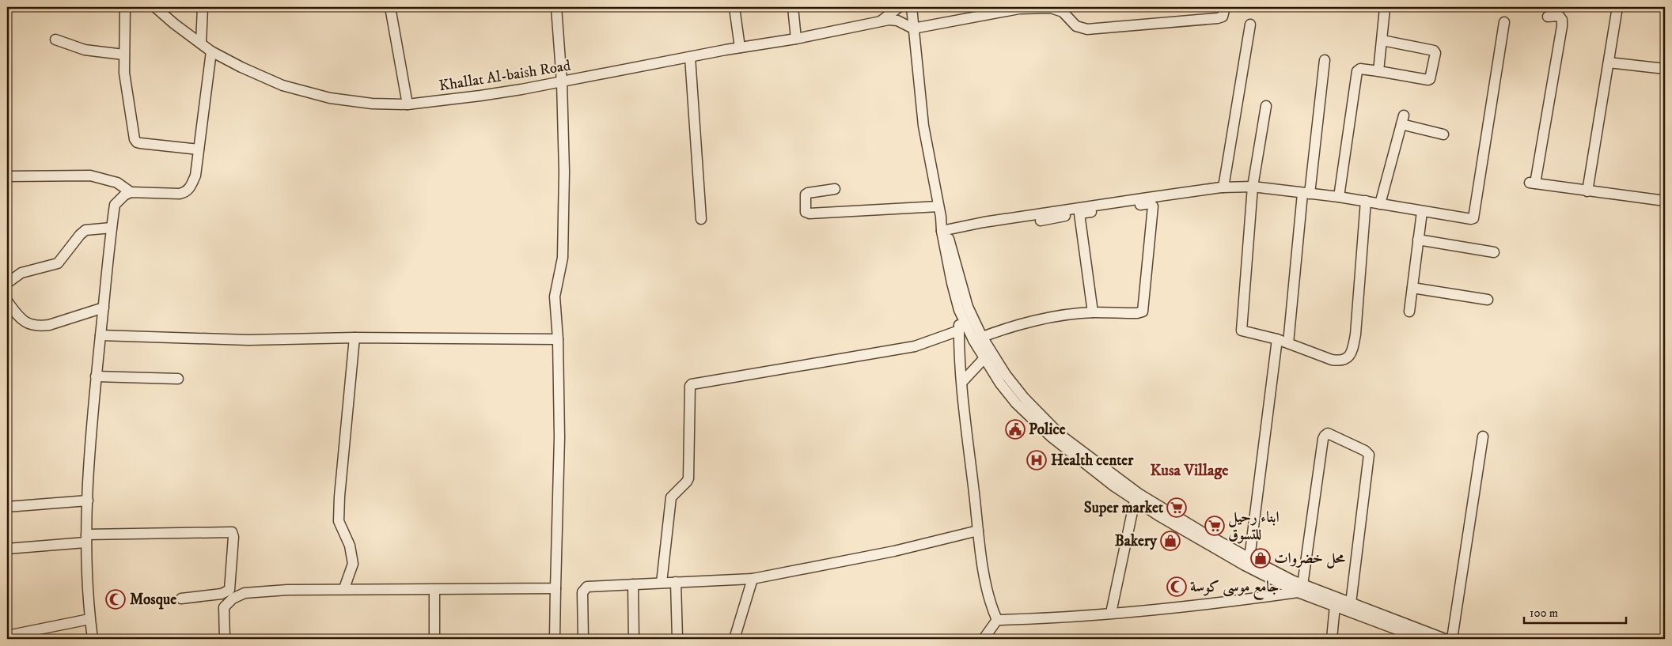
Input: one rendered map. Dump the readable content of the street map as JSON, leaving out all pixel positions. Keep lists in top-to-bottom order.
{
  "streets": {
    "street": ["Khallat Al-baish Road"]
  },
  "districts": ["Kusa Village"],
  "places": {
    "public building": ["Police"],
    "hospital": ["Health center"],
    "supermarket": ["Super market", "ابناء رحيل للتسوق"],
    "shop": ["Bakery", "محل خضروات"],
    "mosque": ["جامع موسى كوسة", "Mosque"]
  },
  "scale_bar": "100 m"
}
